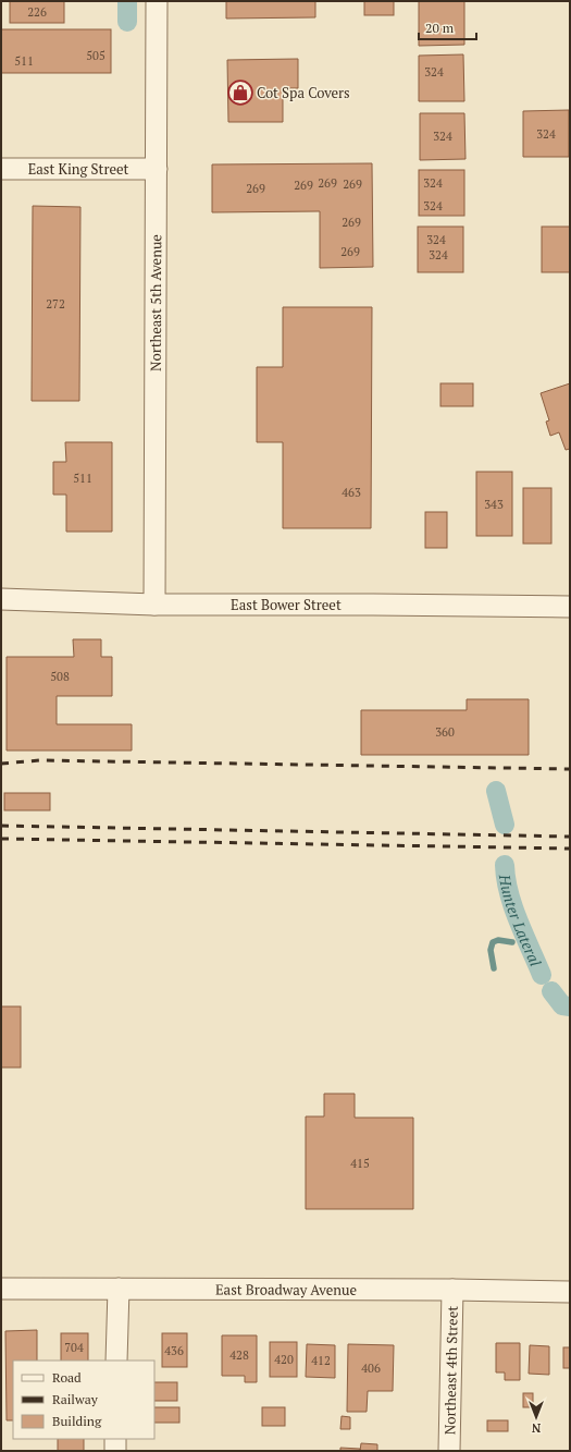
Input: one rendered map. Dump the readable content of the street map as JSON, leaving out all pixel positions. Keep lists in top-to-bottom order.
{
  "streets": {
    "street": [
      "East King Street",
      "Northeast 5th Avenue",
      "East Bower Street",
      "East Broadway Avenue",
      "Northeast 4th Street"
    ]
  },
  "crossings": [
    ["East King Street", "Northeast 5th Avenue"],
    ["Northeast 5th Avenue", "East Bower Street"],
    ["East Broadway Avenue", "Northeast 4th Street"]
  ],
  "water": ["Hunter Lateral"],
  "places": {
    "shop": ["Cot Spa Covers"]
  },
  "house_numbers": [
    "226",
    "505",
    "511",
    "324",
    "324",
    "324",
    "269",
    "324",
    "269",
    "269",
    "269",
    "324",
    "269",
    "324",
    "269",
    "324",
    "272",
    "511",
    "463",
    "343",
    "508",
    "360",
    "415",
    "704",
    "436",
    "428",
    "420",
    "412",
    "406"
  ],
  "legend": ["Road", "Railway", "Building"],
  "scale_bar": "20 m",
  "north": "bottom"
}
